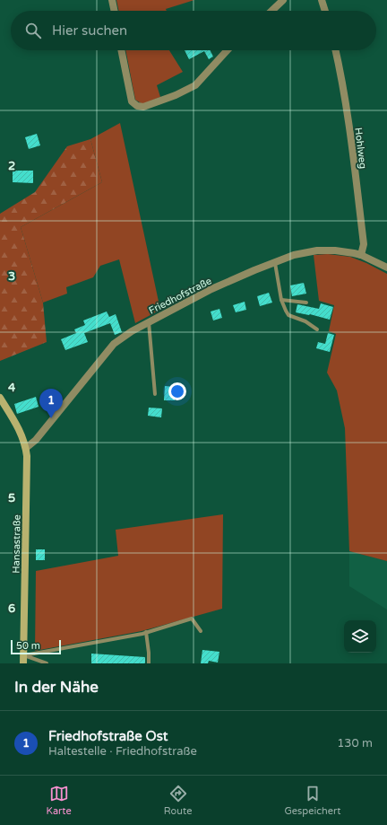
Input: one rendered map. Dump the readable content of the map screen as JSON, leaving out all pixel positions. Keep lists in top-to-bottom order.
{
  "streets": {
    "street": ["Hohlweg", "Friedhofstraße", "Hansastraße"]
  },
  "crossings": [
    ["Hohlweg", "Friedhofstraße"],
    ["Friedhofstraße", "Hansastraße"]
  ],
  "scale_bar": "50 m",
  "page": {
    "search": "Hier suchen",
    "pins": "1",
    "scale": "50 m",
    "heading": "In der Nähe",
    "list": [
      {
        "mark": "1",
        "name": "Friedhofstraße Ost",
        "note": "Haltestelle · Friedhofstraße",
        "value": "130 m"
      }
    ],
    "nav": ["Karte", "Route", "Gespeichert"]
  },
  "grid": {
    "rows": [
      "2",
      "3",
      "4",
      "5",
      "6"
    ]
  }
}
